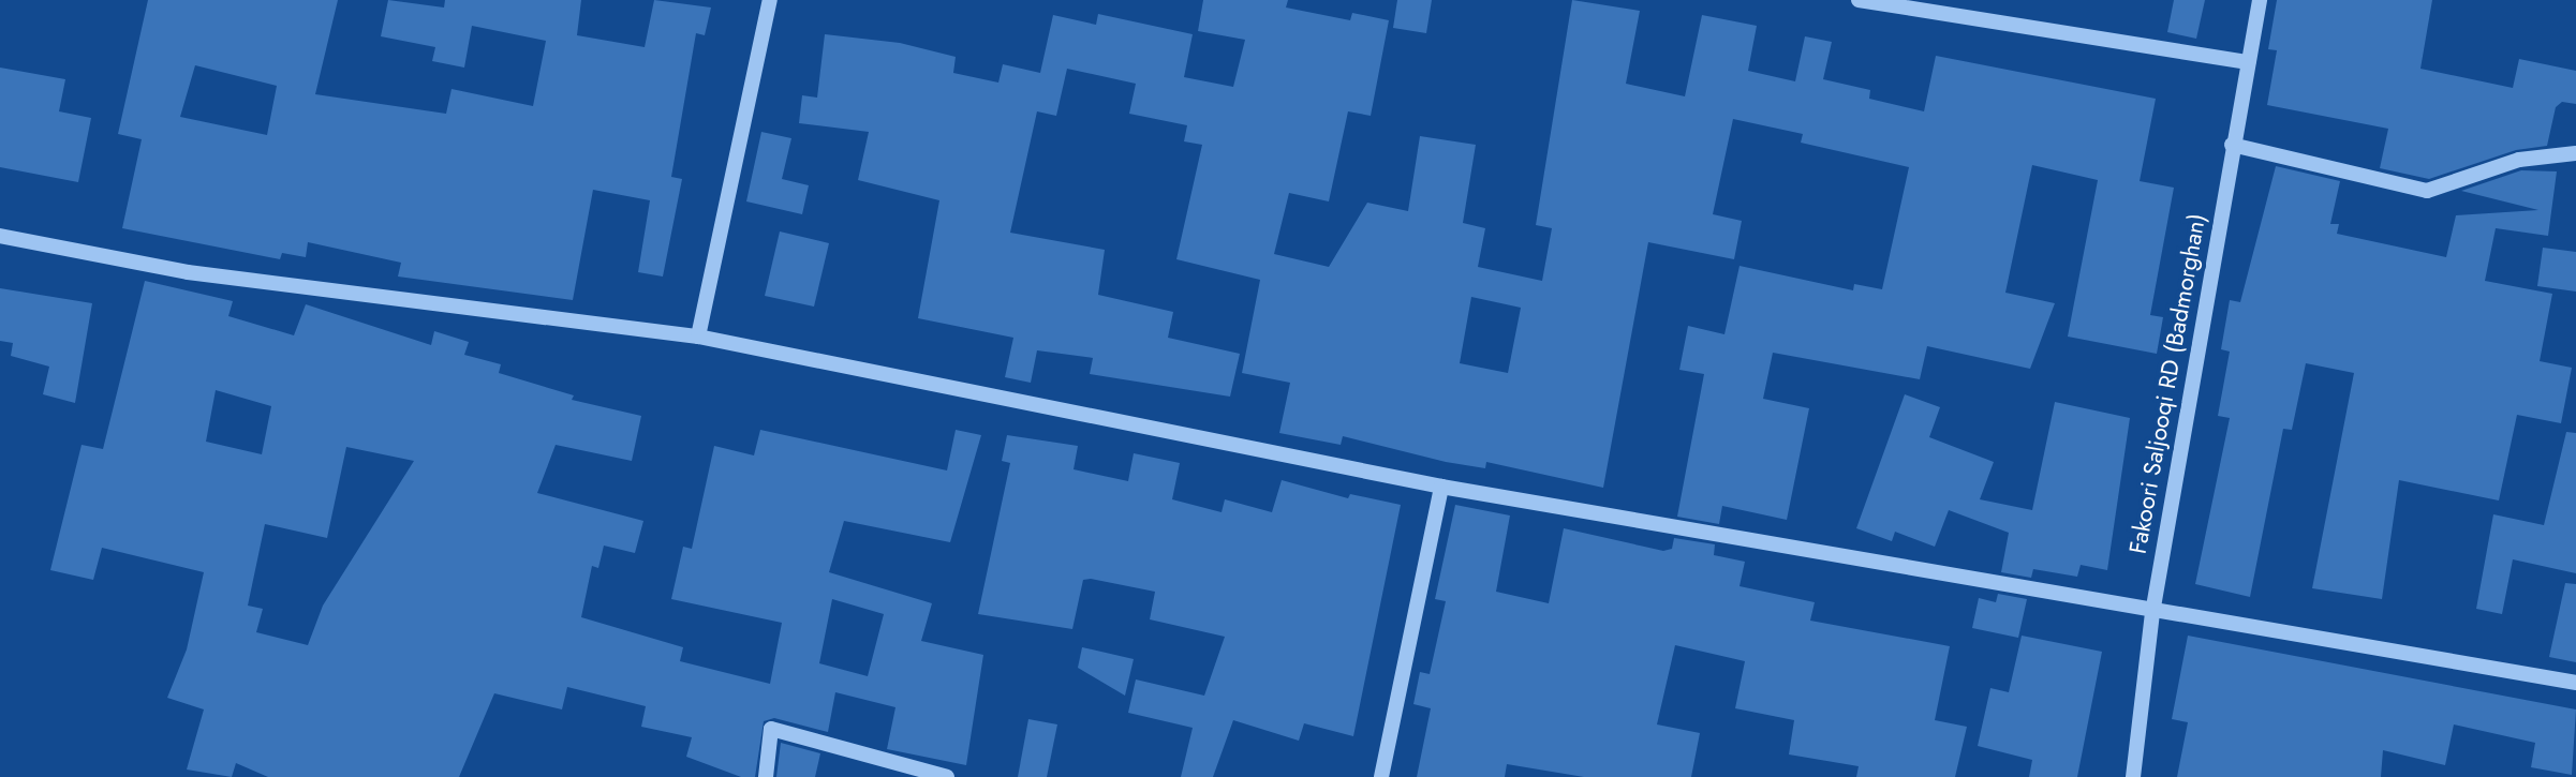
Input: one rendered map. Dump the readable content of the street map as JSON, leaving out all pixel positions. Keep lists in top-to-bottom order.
{
  "streets": {
    "street": ["Fakoori Saljooqi RD (Badmorghan)"]
  }
}
